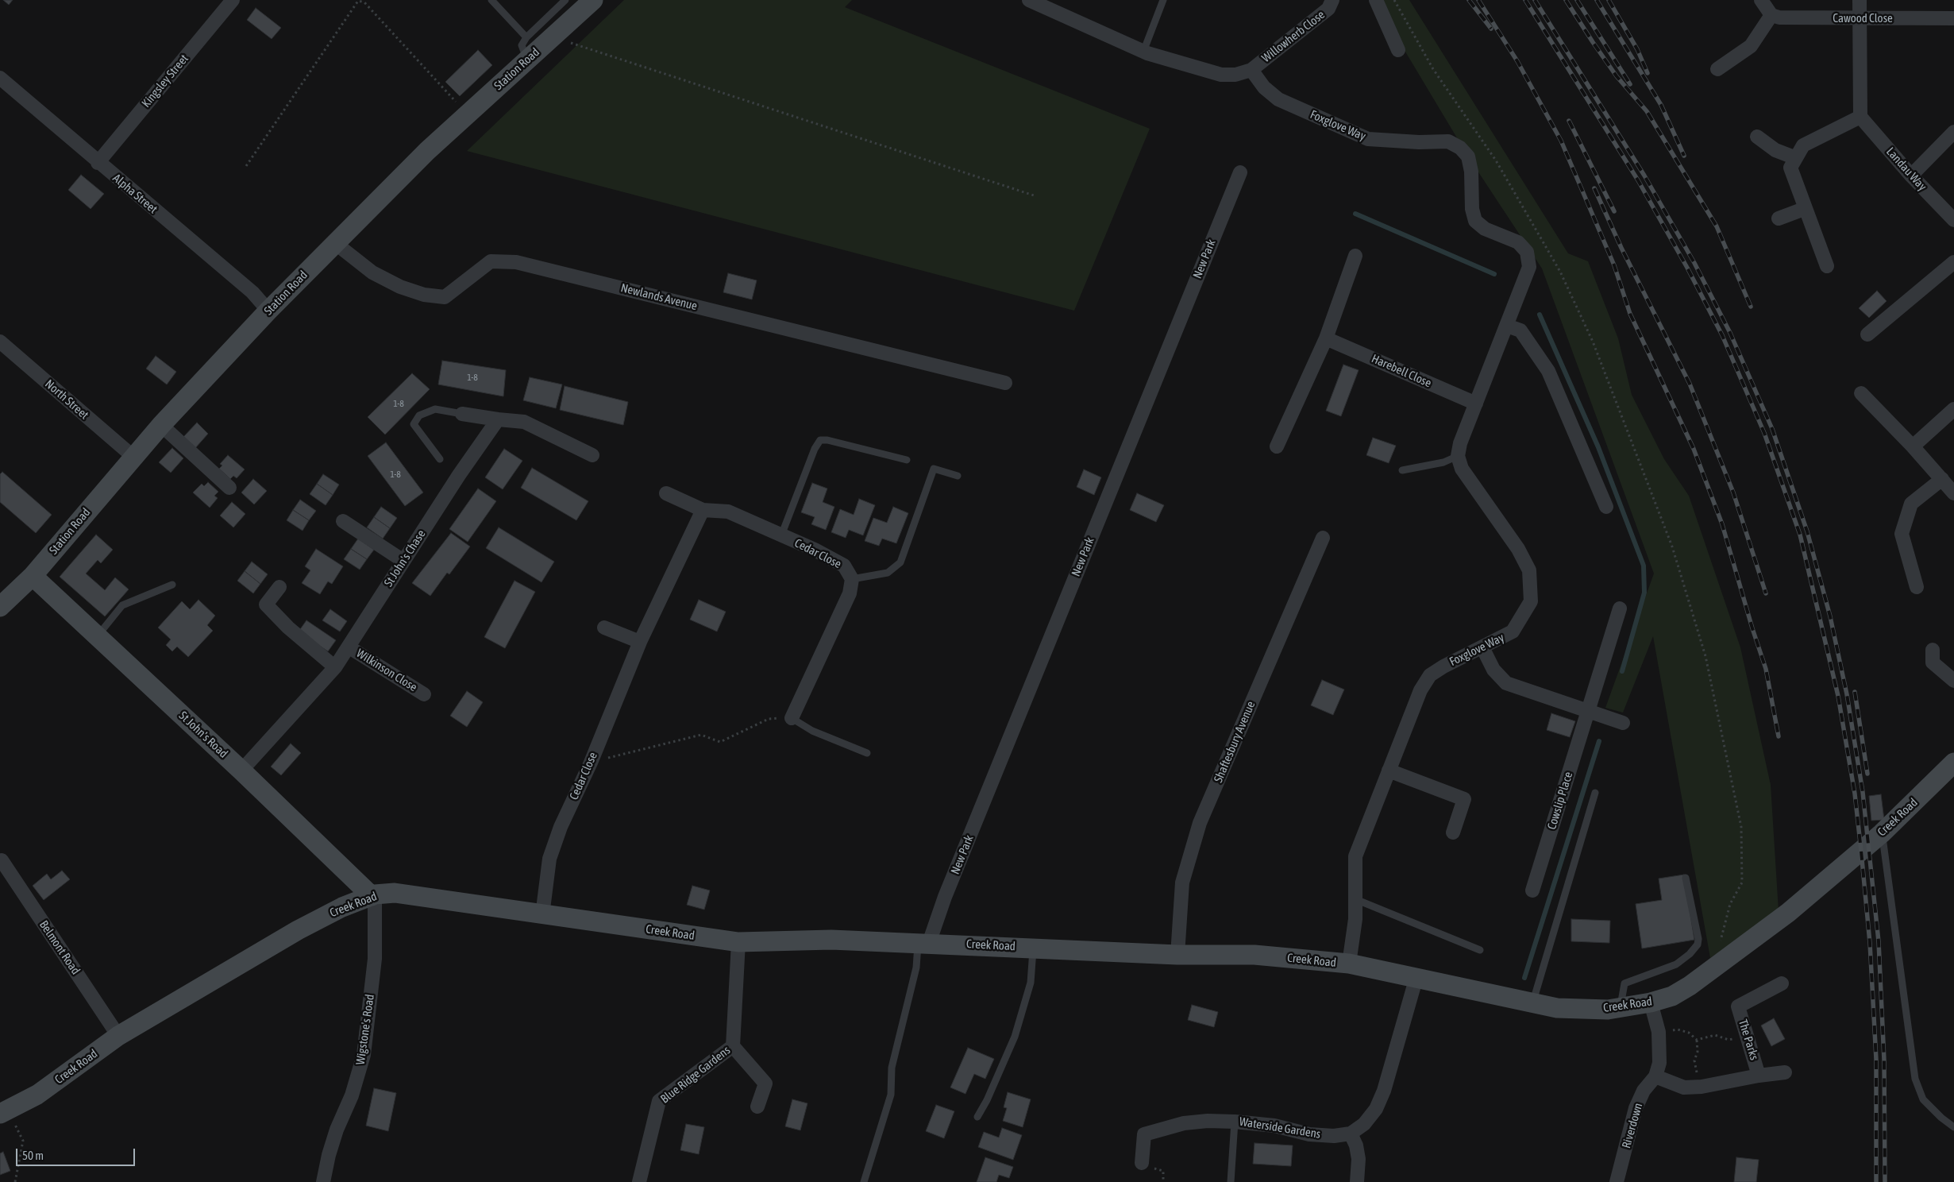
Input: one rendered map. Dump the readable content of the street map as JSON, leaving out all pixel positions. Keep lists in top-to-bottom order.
{
  "streets": {
    "street": [
      "Cawood Close",
      "Willowherb Close",
      "Station Road",
      "Kingsley Street",
      "Foxglove Way",
      "Landau Way",
      "Alpha Street",
      "New Park",
      "Newlands Avenue",
      "Harebell Close",
      "North Street",
      "Cedar Close",
      "St John's Chase",
      "Wilkinson Close",
      "St John's Road",
      "Shaftesbury Avenue",
      "Cowslip Place",
      "Creek Road",
      "Belmont Road",
      "Wigstone's Road",
      "The Parks",
      "Blue Ridge Gardens",
      "Riverdown",
      "Waterside Gardens"
    ]
  },
  "crossings": [
    ["Willowherb Close", "Foxglove Way"],
    ["Station Road", "Alpha Street"],
    ["Station Road", "Newlands Avenue"],
    ["Station Road", "North Street"],
    ["Station Road", "St John's Road"],
    ["Kingsley Street", "Alpha Street"],
    ["Foxglove Way", "Harebell Close"],
    ["Foxglove Way", "Creek Road"],
    ["New Park", "Creek Road"],
    ["Cedar Close", "Creek Road"],
    ["St John's Chase", "Wilkinson Close"],
    ["St John's Chase", "St John's Road"],
    ["St John's Road", "Creek Road"],
    ["St John's Road", "Wigstone's Road"],
    ["Shaftesbury Avenue", "Creek Road"],
    ["Creek Road", "Belmont Road"],
    ["Creek Road", "Wigstone's Road"],
    ["Creek Road", "Blue Ridge Gardens"],
    ["Creek Road", "Riverdown"],
    ["The Parks", "Riverdown"]
  ],
  "house_numbers": ["1-8", "1-8", "1-8"],
  "scale_bar": "50 m"
}
